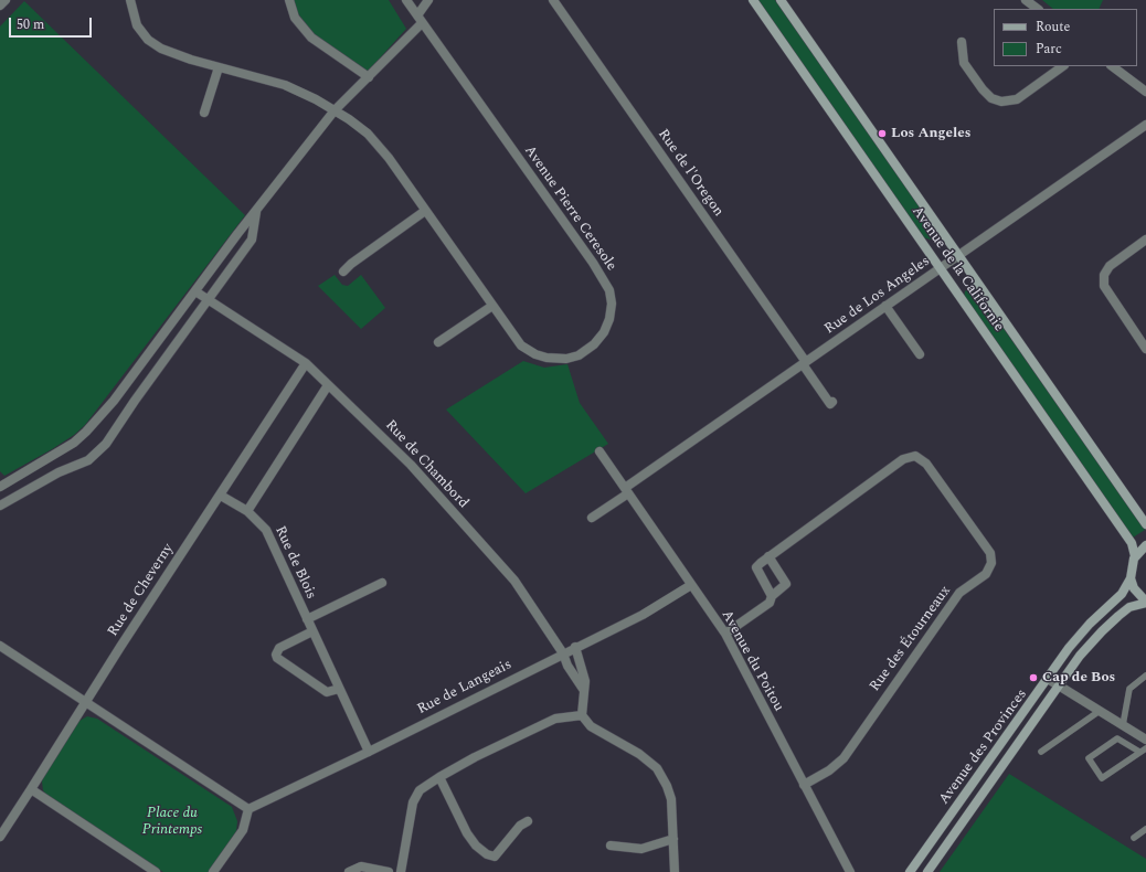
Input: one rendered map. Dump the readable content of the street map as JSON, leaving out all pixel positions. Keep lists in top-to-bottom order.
{
  "streets": {
    "street": [
      "Rue de l'Oregon",
      "Avenue Pierre Ceresole",
      "Avenue de la Californie",
      "Rue de Los Angeles",
      "Rue de Chambord",
      "Rue de Blois",
      "Rue de Cheverny",
      "Rue des Étourneaux",
      "Avenue du Poitou",
      "Rue de Langeais",
      "Avenue des Provinces"
    ]
  },
  "crossings": [
    ["Rue de l'Oregon", "Rue de Los Angeles"],
    ["Avenue de la Californie", "Rue de Los Angeles"],
    ["Rue de Los Angeles", "Avenue du Poitou"],
    ["Rue de Chambord", "Rue de Cheverny"],
    ["Rue de Chambord", "Rue de Langeais"],
    ["Rue de Blois", "Rue de Langeais"],
    ["Rue des Étourneaux", "Avenue du Poitou"],
    ["Avenue du Poitou", "Rue de Langeais"]
  ],
  "parks": ["Place du Printemps"],
  "places": ["Los Angeles", "Cap de Bos"],
  "legend": ["Route", "Parc"],
  "scale_bar": "50 m"
}
